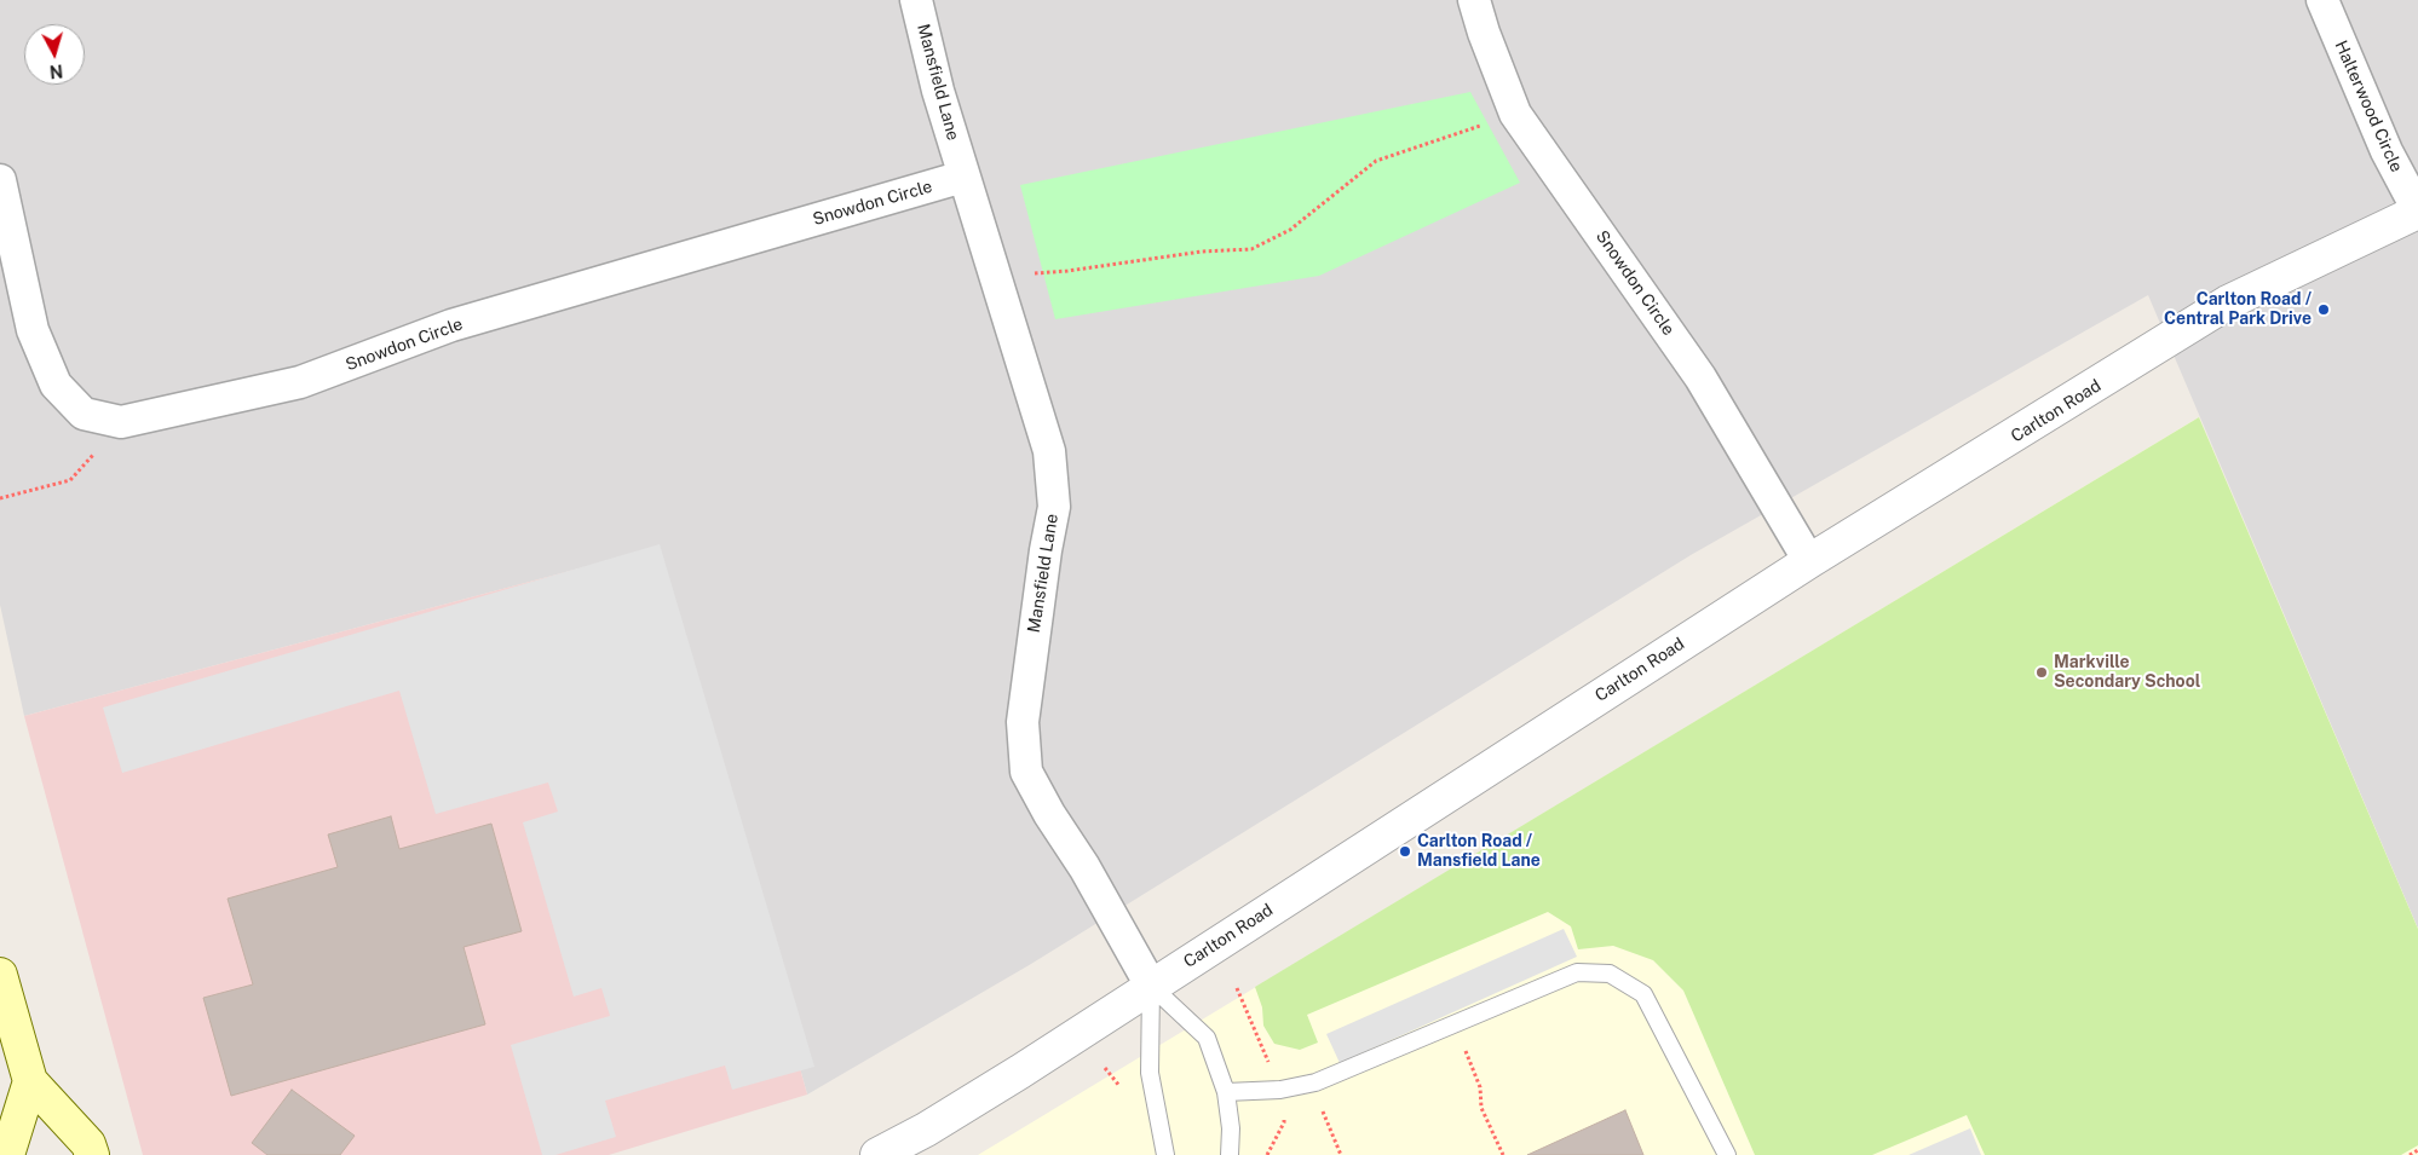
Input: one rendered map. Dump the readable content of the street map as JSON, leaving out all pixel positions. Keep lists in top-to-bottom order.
{
  "streets": {
    "street": [
      "Mansfield Lane",
      "Halterwood Circle",
      "Snowdon Circle",
      "Carlton Road"
    ]
  },
  "crossings": [
    ["Mansfield Lane", "Snowdon Circle"],
    ["Mansfield Lane", "Carlton Road"],
    ["Halterwood Circle", "Carlton Road"],
    ["Snowdon Circle", "Carlton Road"]
  ],
  "places": ["Carlton Road / Central Park Drive", "Markville Secondary School", "Carlton Road / Mansfield Lane"],
  "north": "bottom"
}
